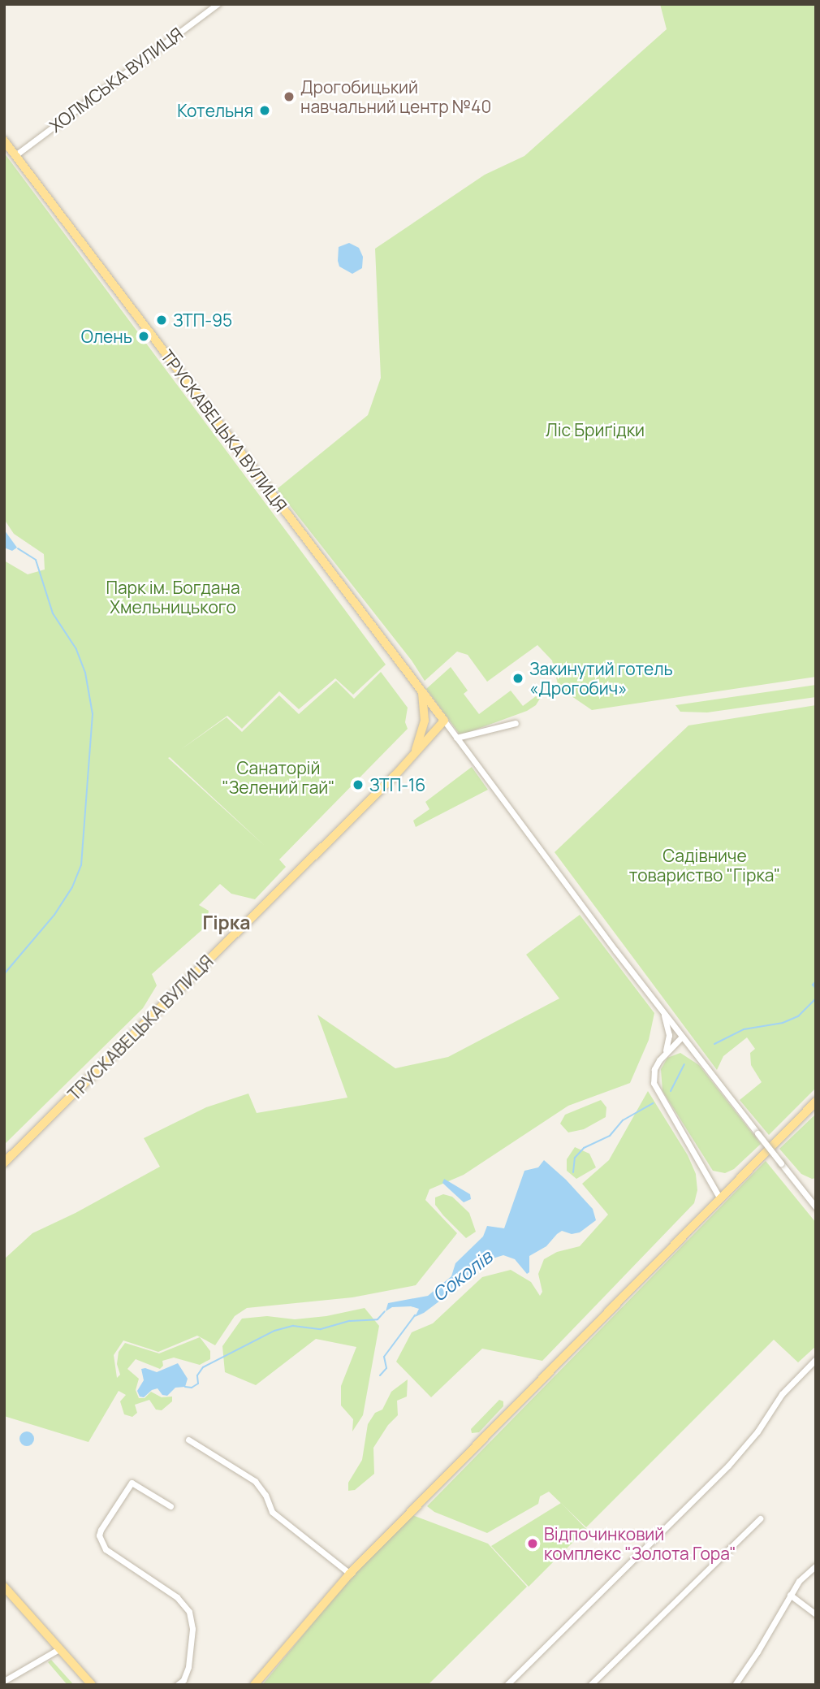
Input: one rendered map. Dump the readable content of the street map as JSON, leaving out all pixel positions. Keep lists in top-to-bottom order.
{
  "streets": {
    "main road": ["ТРУСКАВЕЦЬКА ВУЛИЦЯ"],
    "street": ["ХОЛМСЬКА ВУЛИЦЯ"]
  },
  "crossings": [
    ["ХОЛМСЬКА ВУЛИЦЯ", "ТРУСКАВЕЦЬКА ВУЛИЦЯ"]
  ],
  "districts": ["Гірка"],
  "water": ["Соколів"],
  "parks": [
    "Ліс Бриґідки",
    "Парк ім. Богдана Хмельницького",
    "Санаторій \"Зелений гай\"",
    "Садівниче товариство \"Гірка\""
  ],
  "places": [
    "Дрогобицький навчальний центр №40",
    "Котельня",
    "ЗТП-95",
    "Олень",
    "Закинутий готель «Дрогобич»",
    "ЗТП-16",
    "Відпочинковий комплекс \"Золота Гора\""
  ]
}
